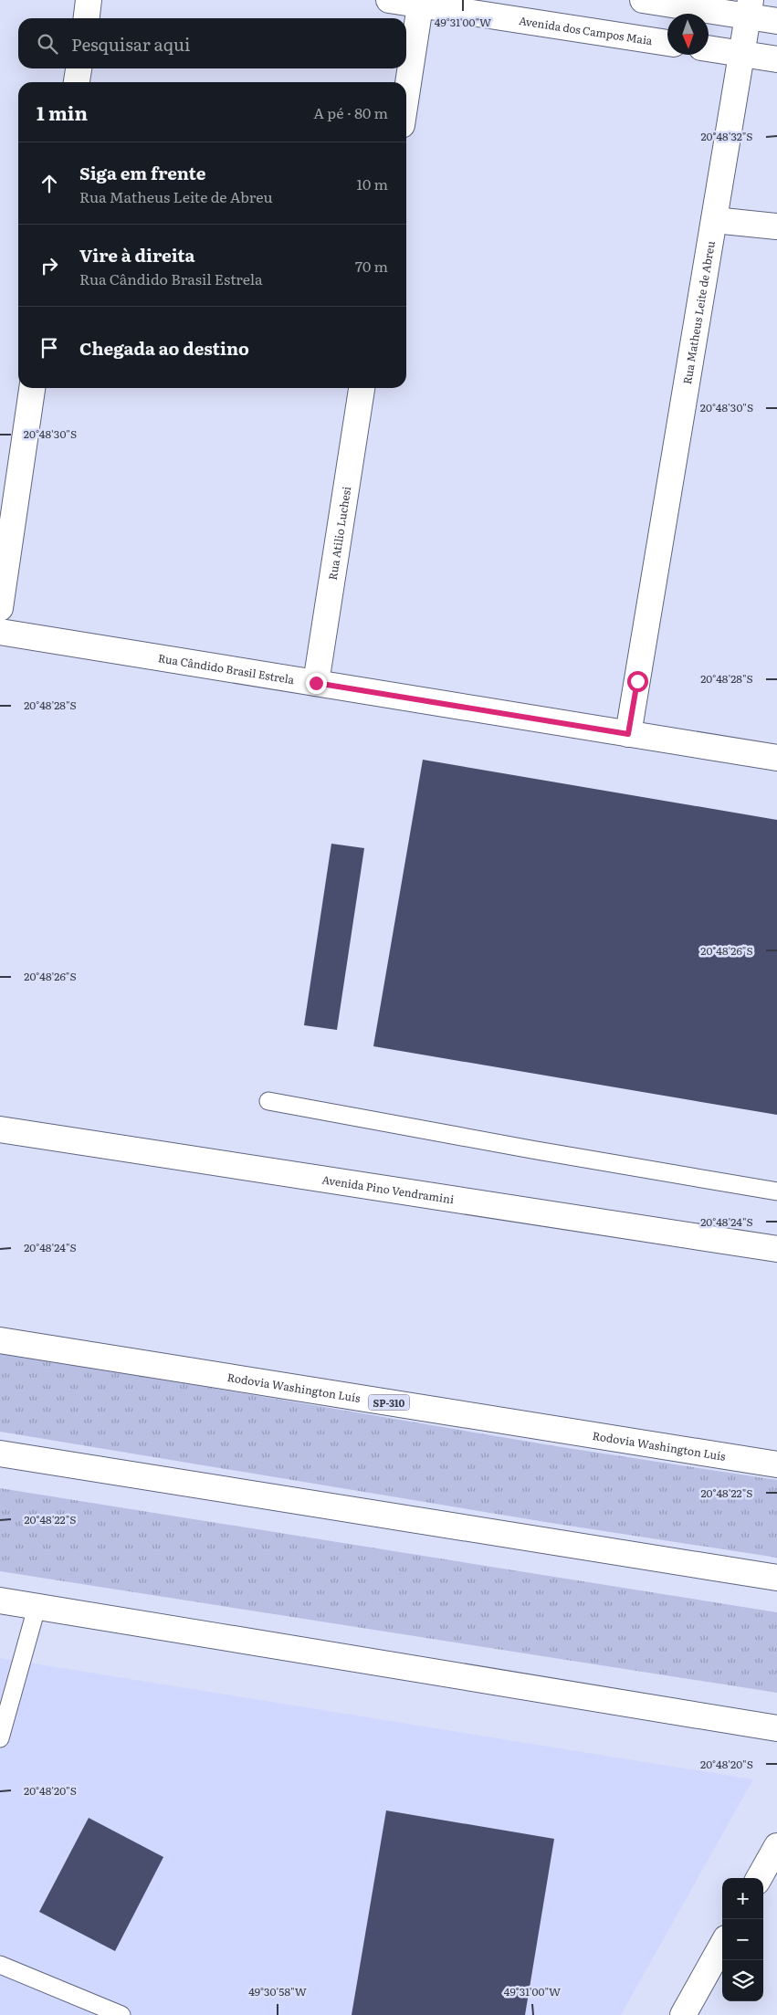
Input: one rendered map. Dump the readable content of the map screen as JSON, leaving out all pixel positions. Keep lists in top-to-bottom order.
{
  "streets": {
    "main road": [
      "Avenida dos Campos Maia",
      "Rua Matheus Leite de Abreu",
      "Rua Atilio Luchesi",
      "Rua Cândido Brasil Estrela",
      "Avenida Pino Vendramini",
      "Rodovia Washington Luís",
      "SP-310"
    ]
  },
  "crossings": [
    ["Rua Matheus Leite de Abreu", "Rua Cândido Brasil Estrela"],
    ["Rua Atilio Luchesi", "Rua Cândido Brasil Estrela"]
  ],
  "north": "bottom",
  "page": {
    "search": "Pesquisar aqui",
    "heading": ["1 min", "A pé · 80 m"],
    "list": [
      ["Siga em frente", "Rua Matheus Leite de Abreu", "10 m"],
      ["Vire à direita", "Rua Cândido Brasil Estrela", "70 m"],
      "Chegada ao destino"
    ],
    "map_buttons": ["+", "−"]
  },
  "coordinates": [
    "49°31'00\"W",
    "20°48'32\"S",
    "20°48'30\"S",
    "20°48'28\"S",
    "20°48'26\"S",
    "20°48'24\"S",
    "20°48'22\"S",
    "20°48'20\"S",
    "49°30'58\"W"
  ]
}
